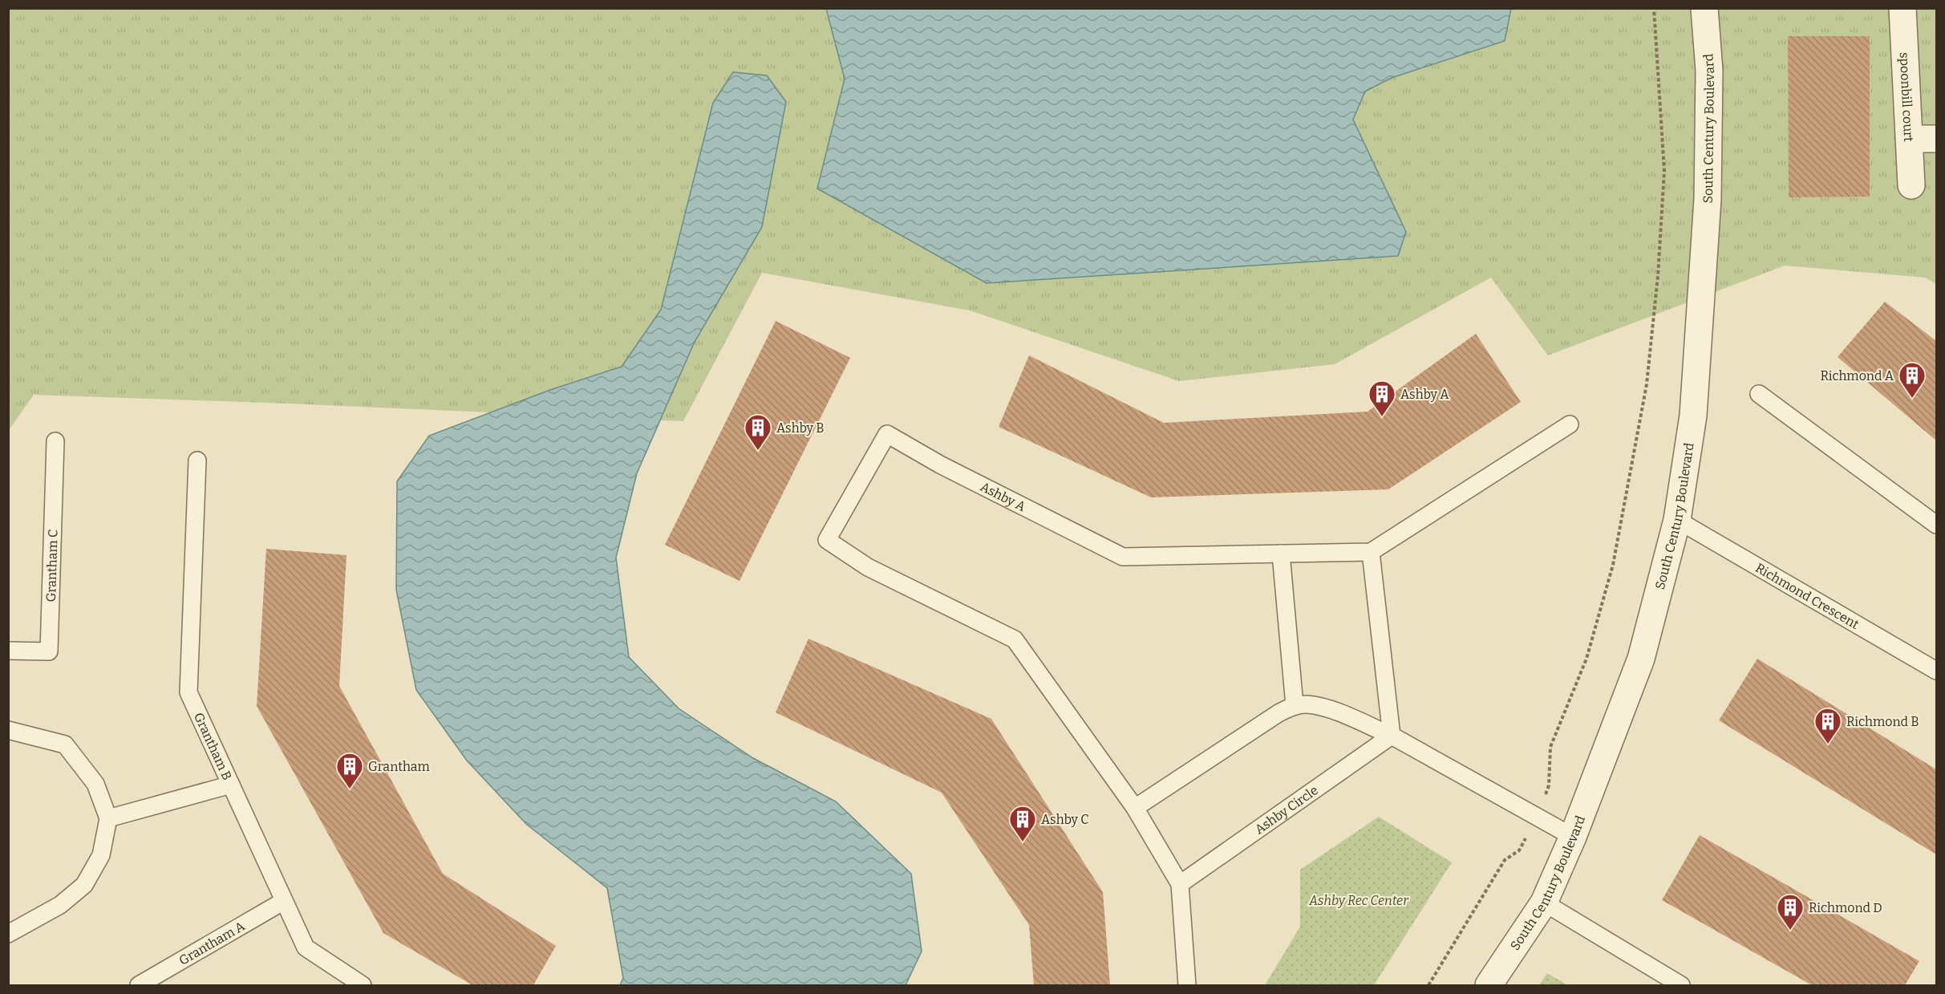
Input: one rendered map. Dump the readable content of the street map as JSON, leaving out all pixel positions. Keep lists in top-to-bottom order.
{
  "streets": {
    "street": ["spoonbill court", "South Century Boulevard"],
    "lane": [
      "Ashby A",
      "Grantham C",
      "Richmond Crescent",
      "Grantham B",
      "Ashby Circle",
      "Grantham A"
    ]
  },
  "crossings": [
    ["South Century Boulevard", "Richmond Crescent"],
    ["Grantham B", "Grantham A"]
  ],
  "parks": ["Ashby Rec Center"],
  "places": {
    "building": [
      "Richmond A",
      "Ashby A",
      "Ashby B",
      "Richmond B",
      "Grantham",
      "Ashby C",
      "Richmond D"
    ]
  }
}
